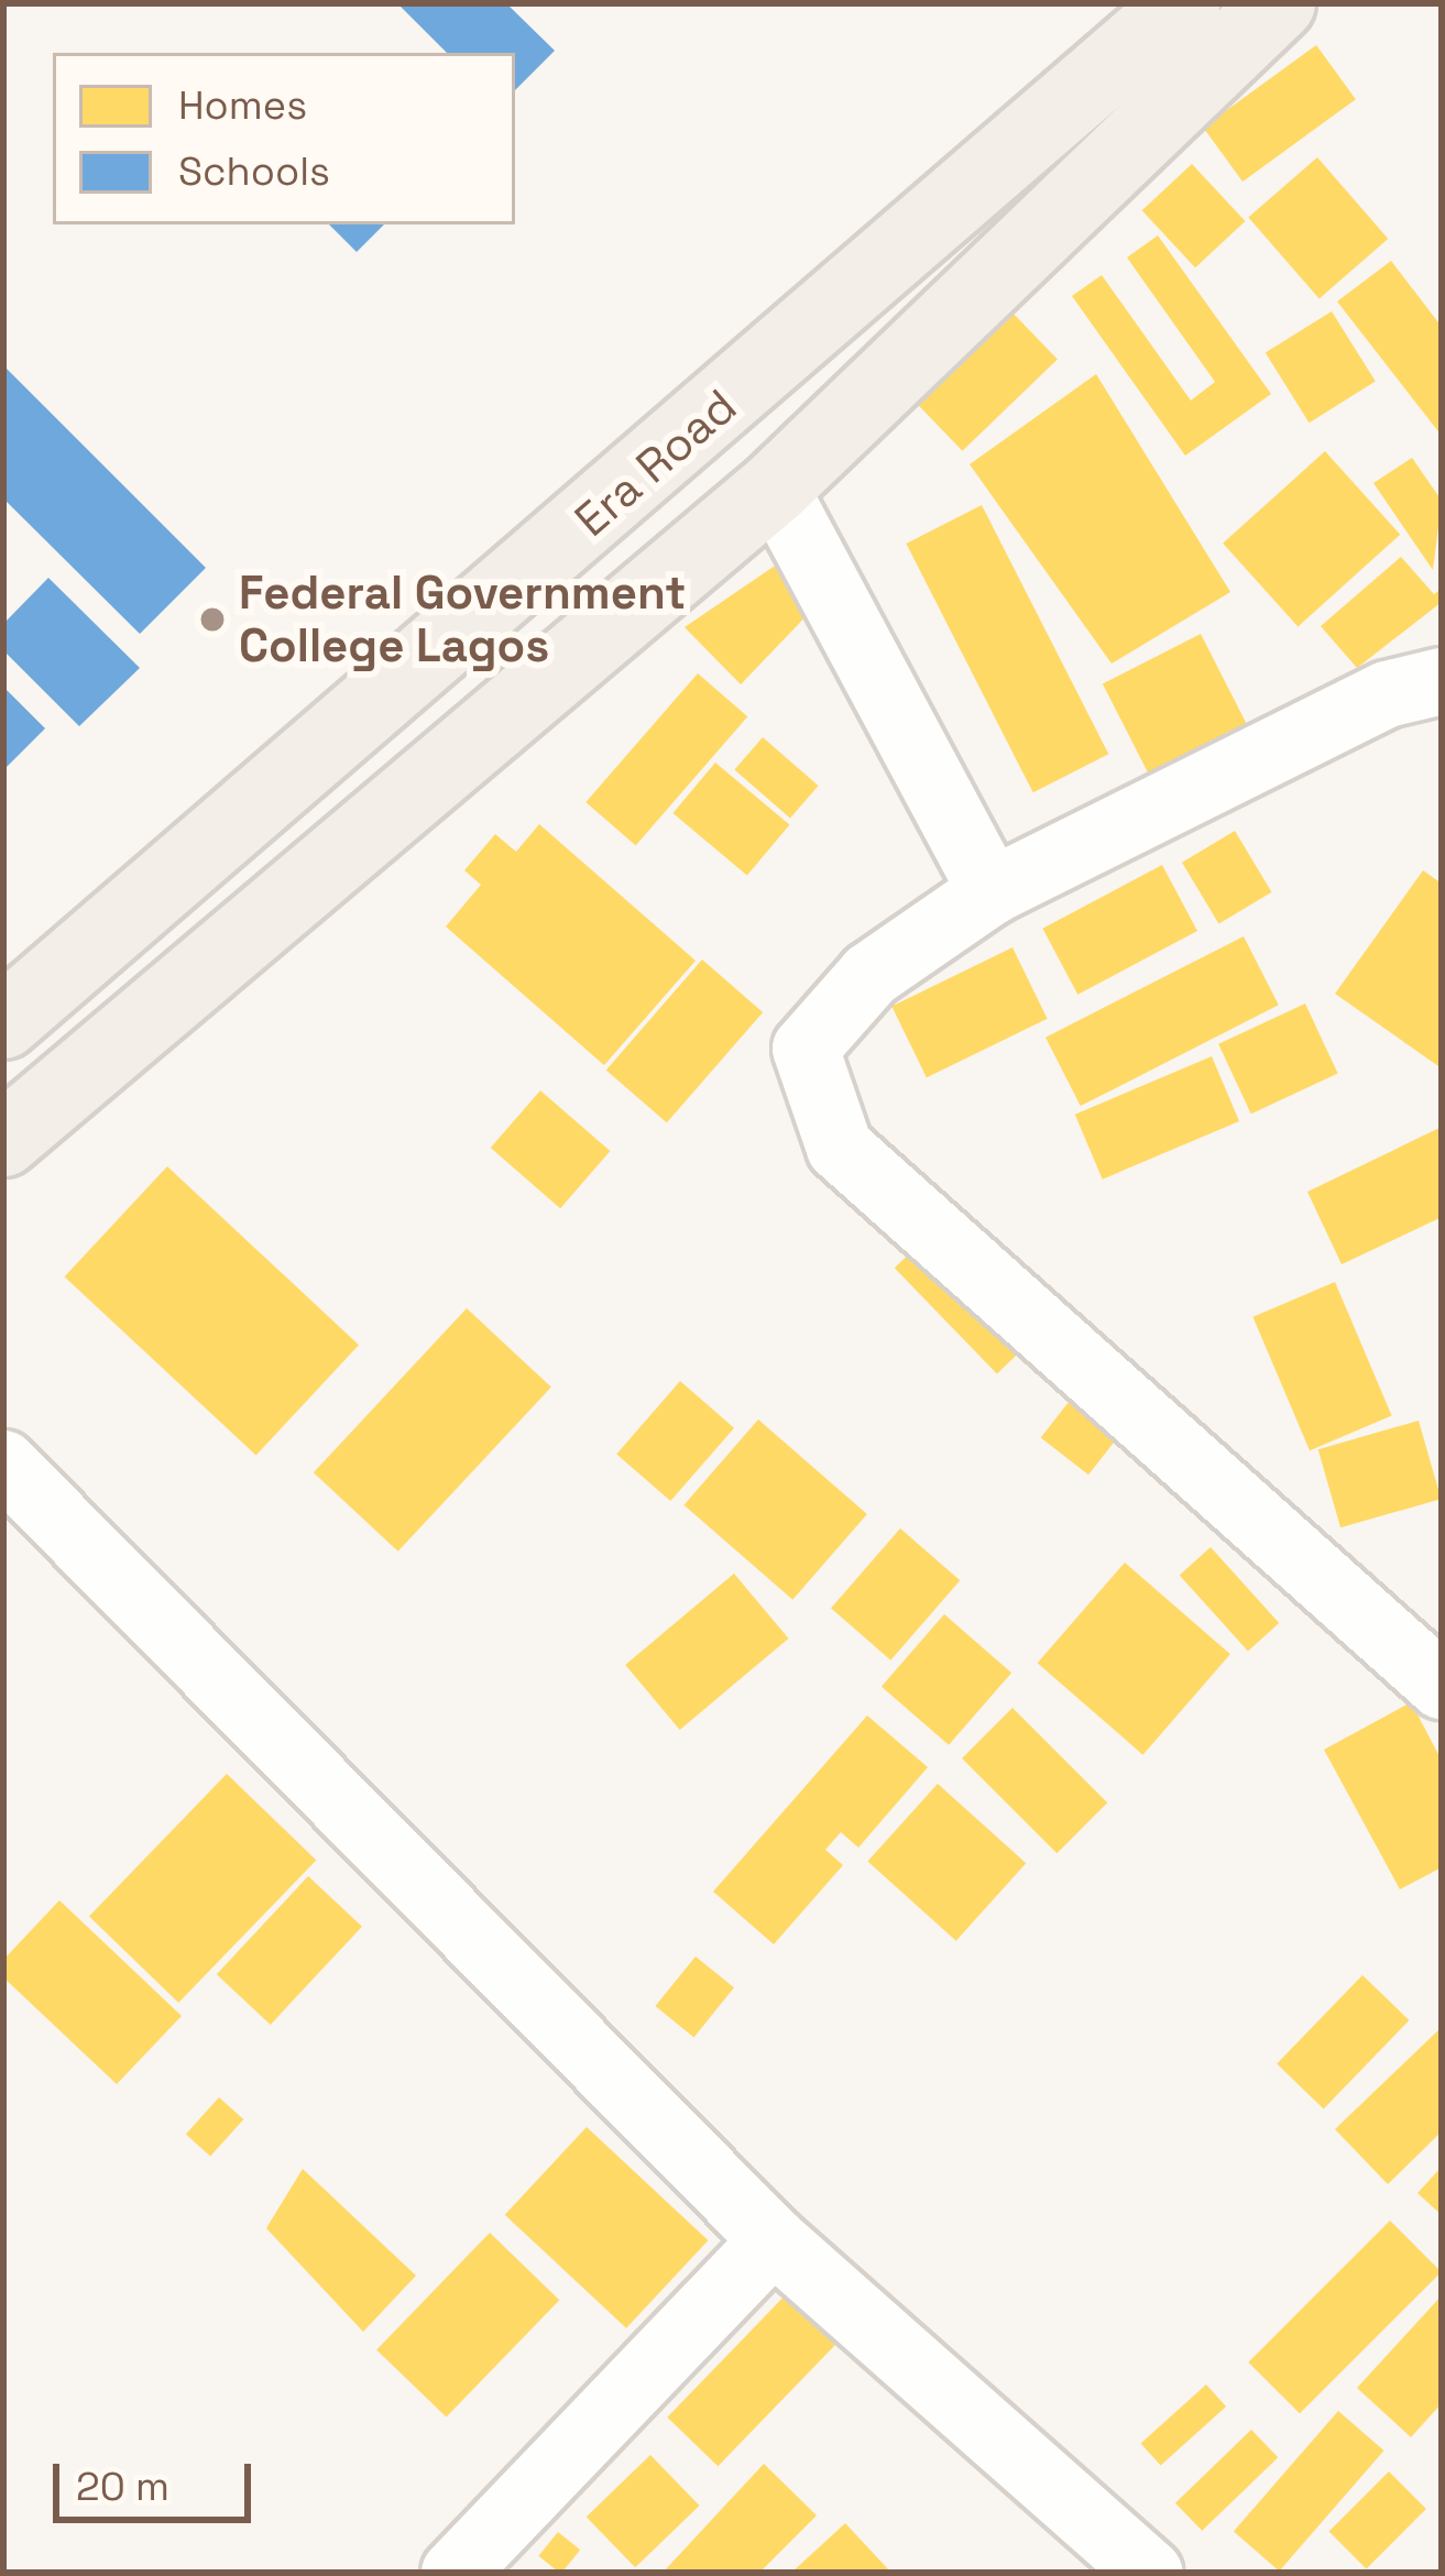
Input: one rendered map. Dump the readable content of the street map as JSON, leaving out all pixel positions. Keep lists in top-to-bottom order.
{
  "streets": {
    "main road": ["Era Road"]
  },
  "places": ["Federal Government College Lagos"],
  "legend": ["Homes", "Schools"],
  "scale_bar": "20 m"
}
